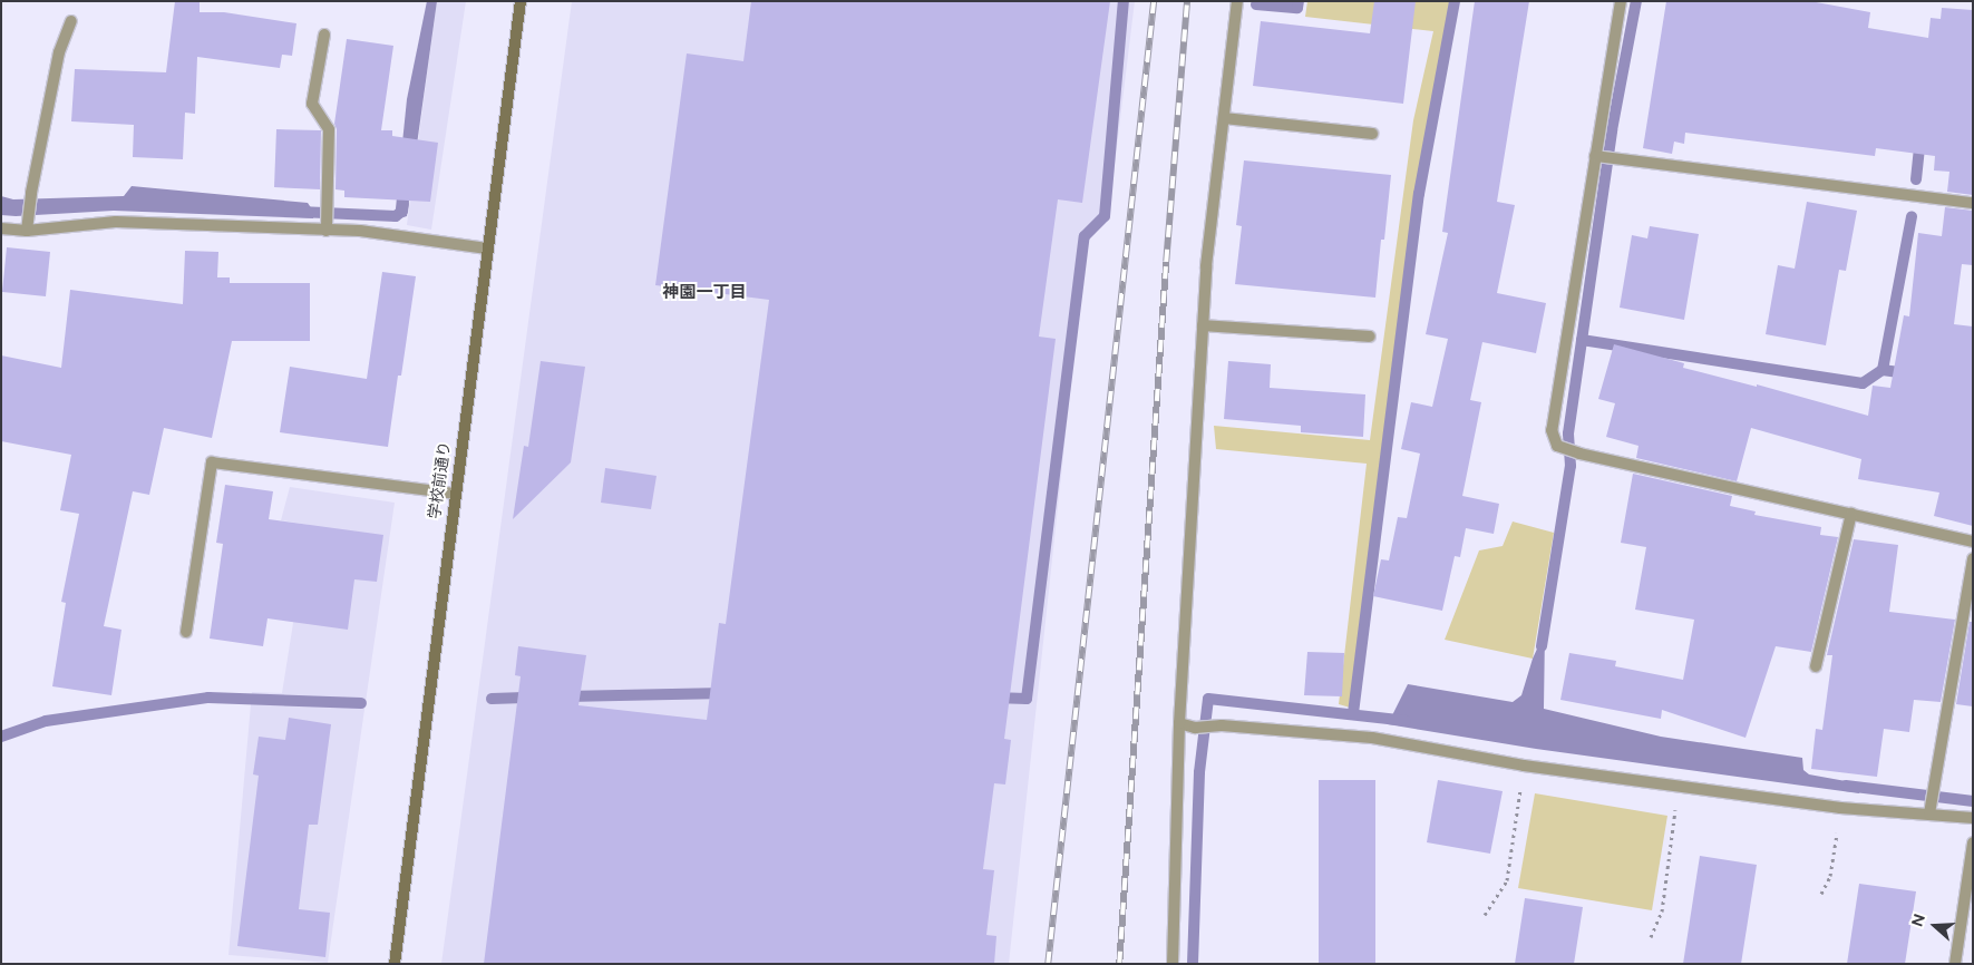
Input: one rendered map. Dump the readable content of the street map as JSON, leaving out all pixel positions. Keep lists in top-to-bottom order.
{
  "streets": {
    "main road": ["学校前通り"]
  },
  "districts": ["神園一丁目"],
  "north": "left"
}
